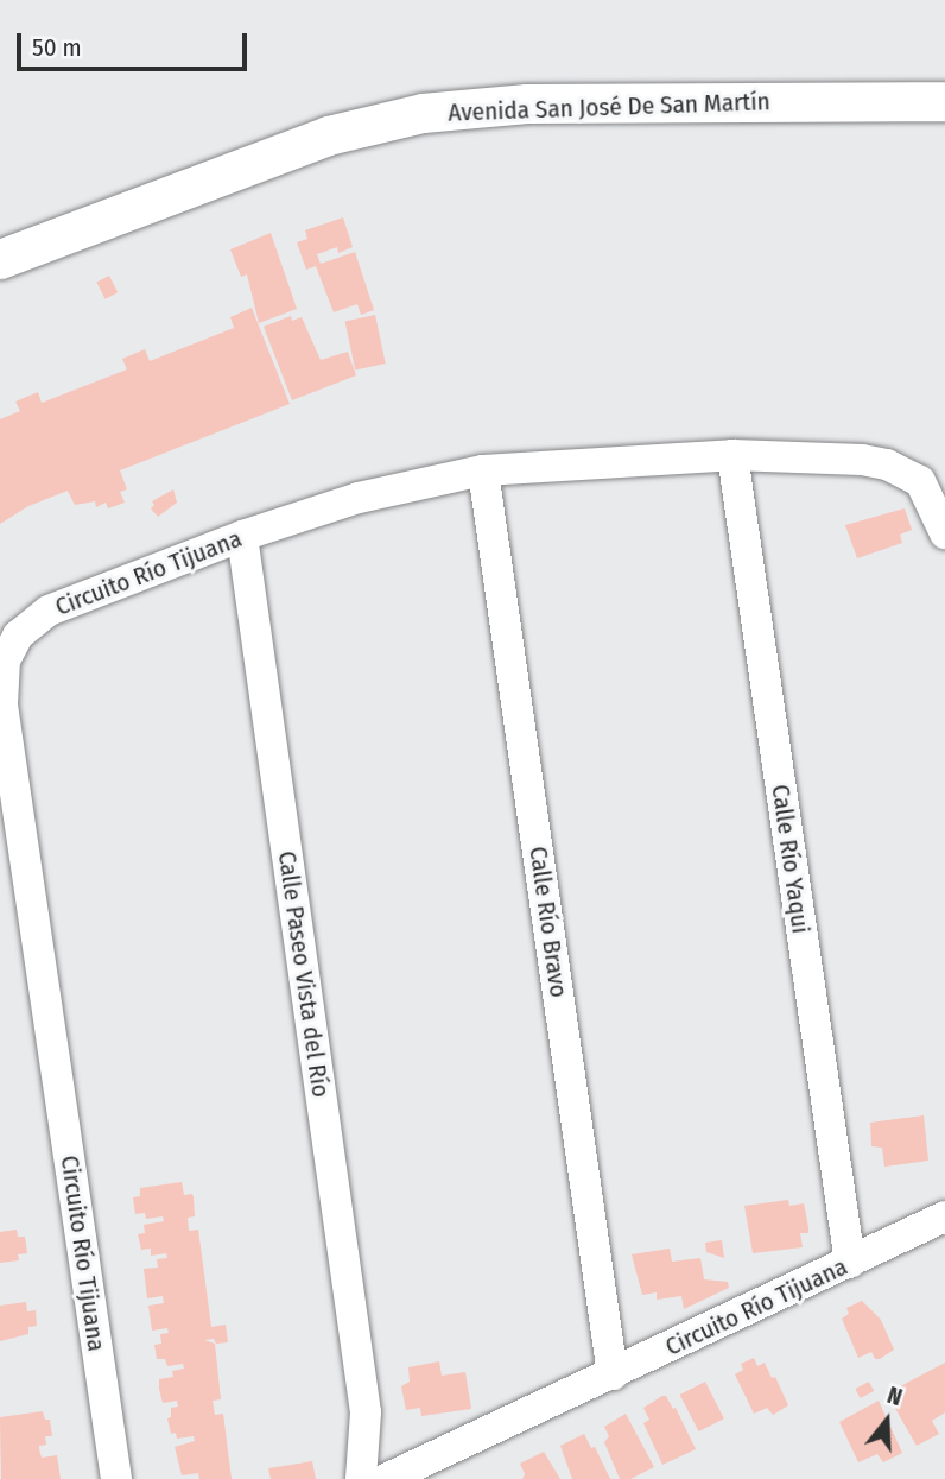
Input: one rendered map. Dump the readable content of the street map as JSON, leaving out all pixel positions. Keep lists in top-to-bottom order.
{
  "streets": {
    "street": [
      "Avenida San José De San Martín",
      "Circuito Río Tijuana",
      "Calle Río Yaqui",
      "Calle Río Bravo",
      "Calle Paseo Vista del Río"
    ]
  },
  "crossings": [
    ["Circuito Río Tijuana", "Calle Río Yaqui"],
    ["Circuito Río Tijuana", "Calle Río Bravo"],
    ["Circuito Río Tijuana", "Calle Paseo Vista del Río"]
  ],
  "scale_bar": "50 m",
  "north": "top"
}
